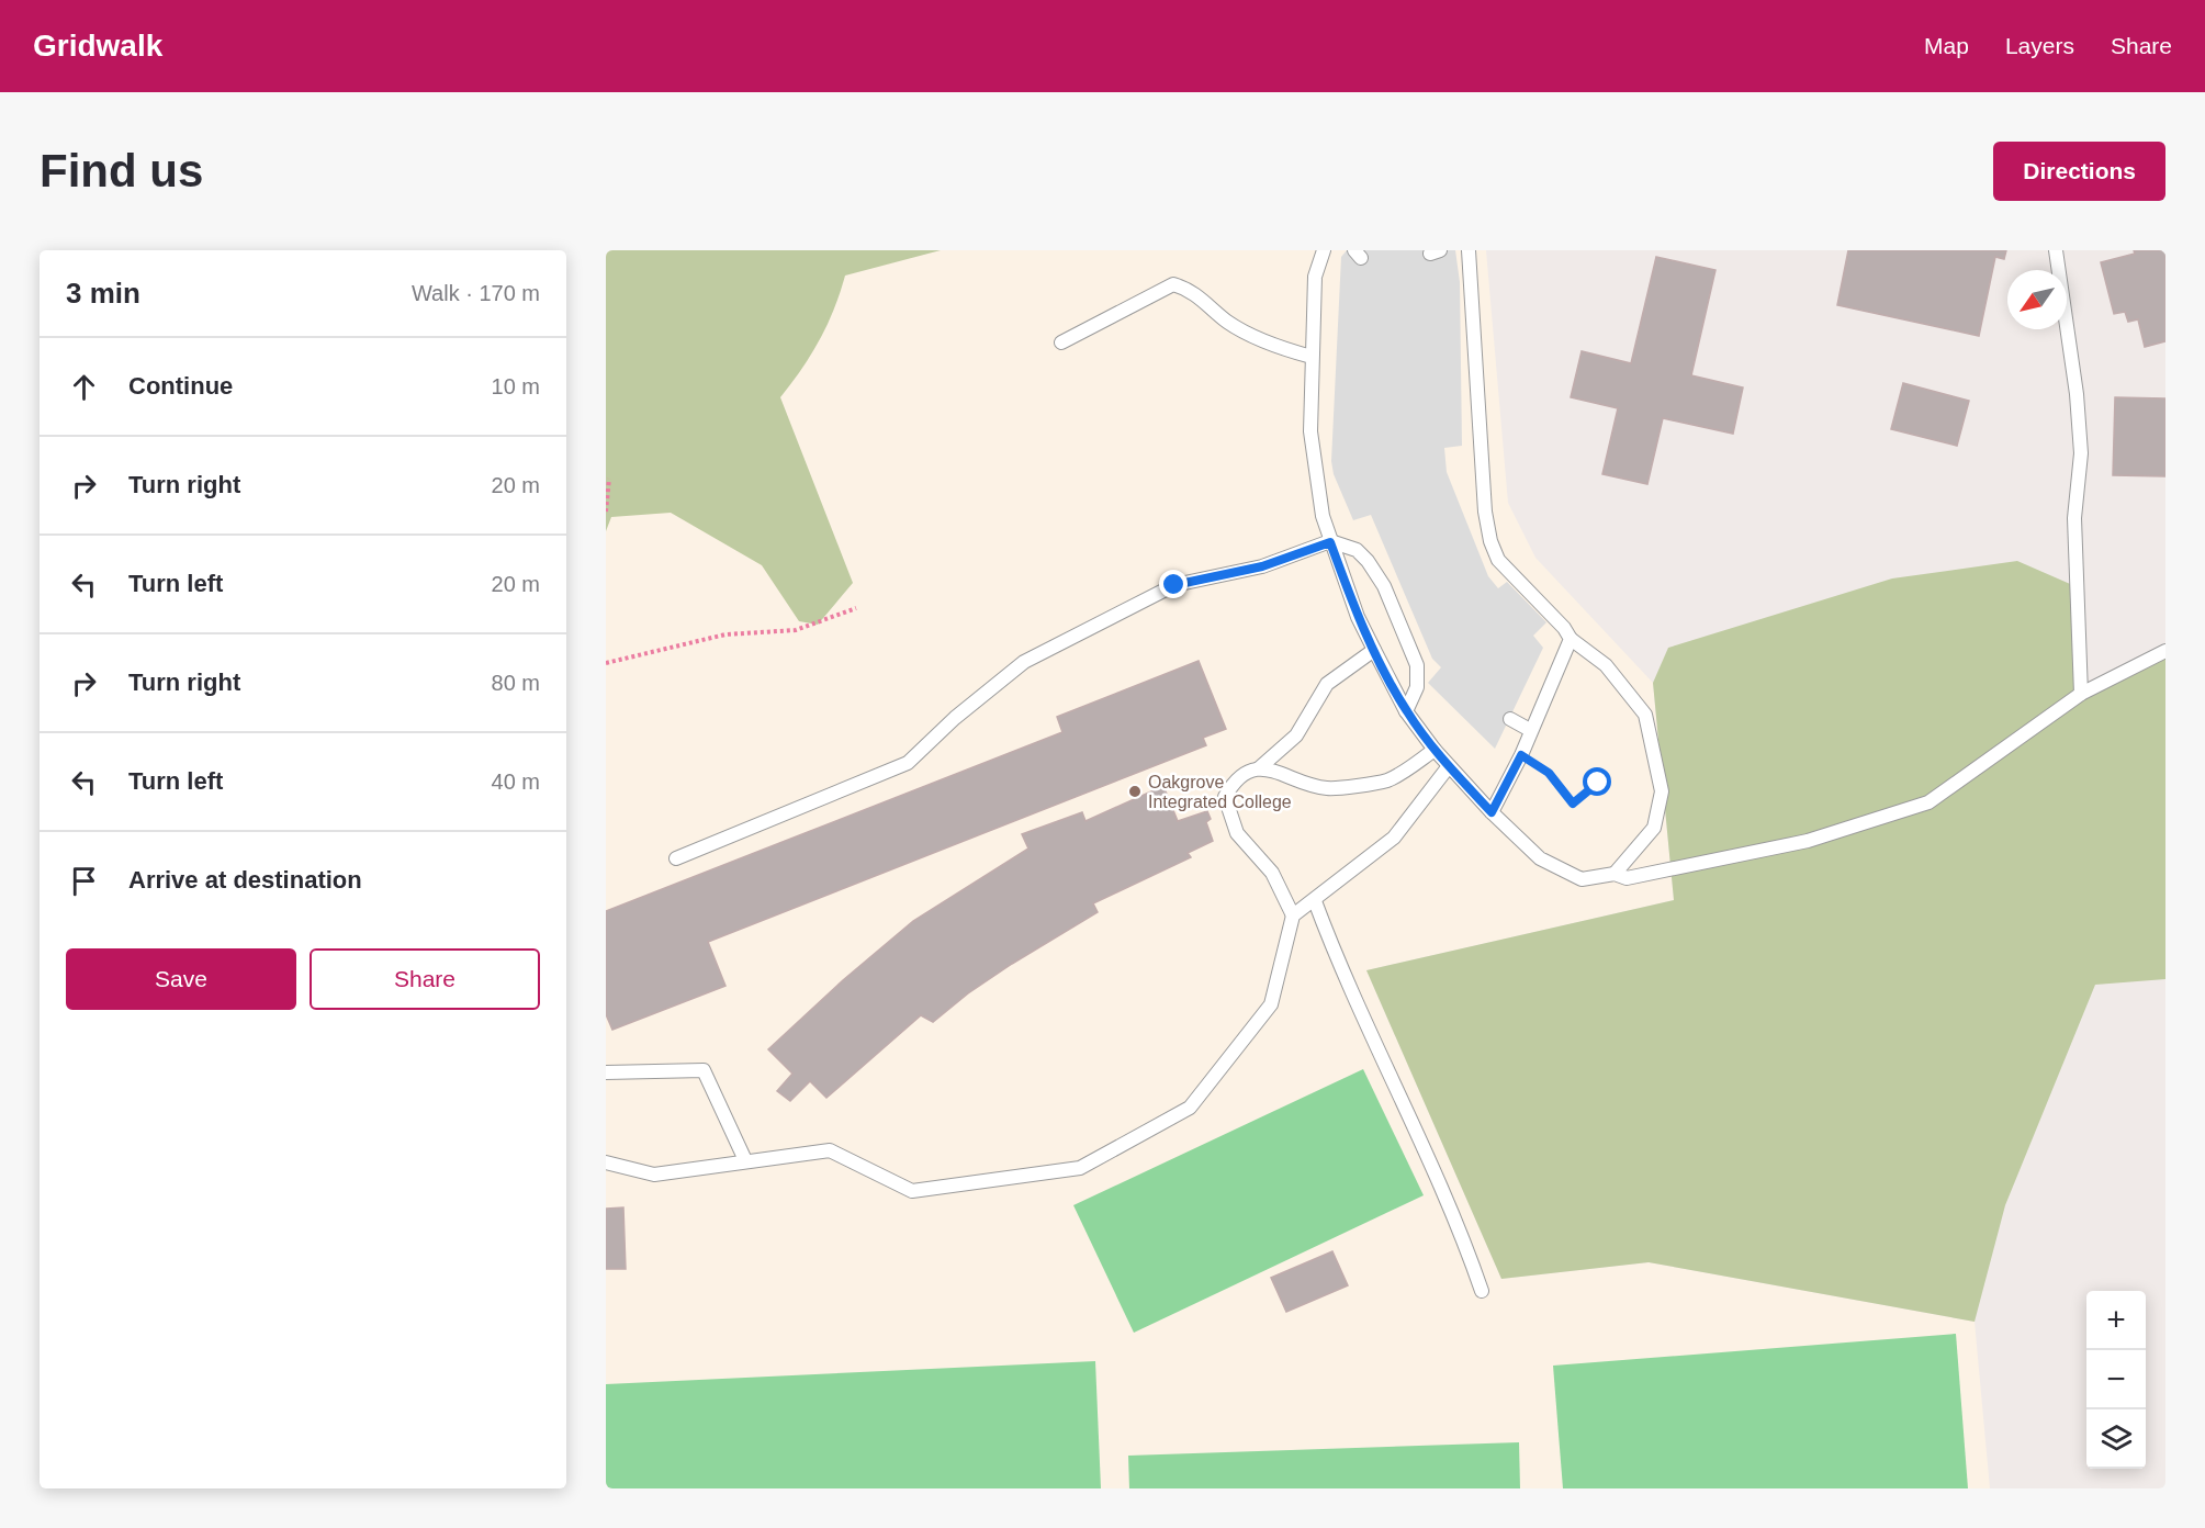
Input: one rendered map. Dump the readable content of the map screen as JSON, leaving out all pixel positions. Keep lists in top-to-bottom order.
{
  "places": ["Oakgrove Integrated College"],
  "north": "bottom left",
  "page": {
    "header": "Gridwalk",
    "nav": ["Map", "Layers", "Share"],
    "buttons": [
      "Directions",
      ["Save", "Share"]
    ],
    "title": "Find us",
    "heading": ["3 min", "Walk · 170 m"],
    "list": [
      ["Continue", "10 m"],
      ["Turn right", "20 m"],
      ["Turn left", "20 m"],
      ["Turn right", "80 m"],
      ["Turn left", "40 m"],
      "Arrive at destination"
    ],
    "map_buttons": ["+", "−"]
  }
}
